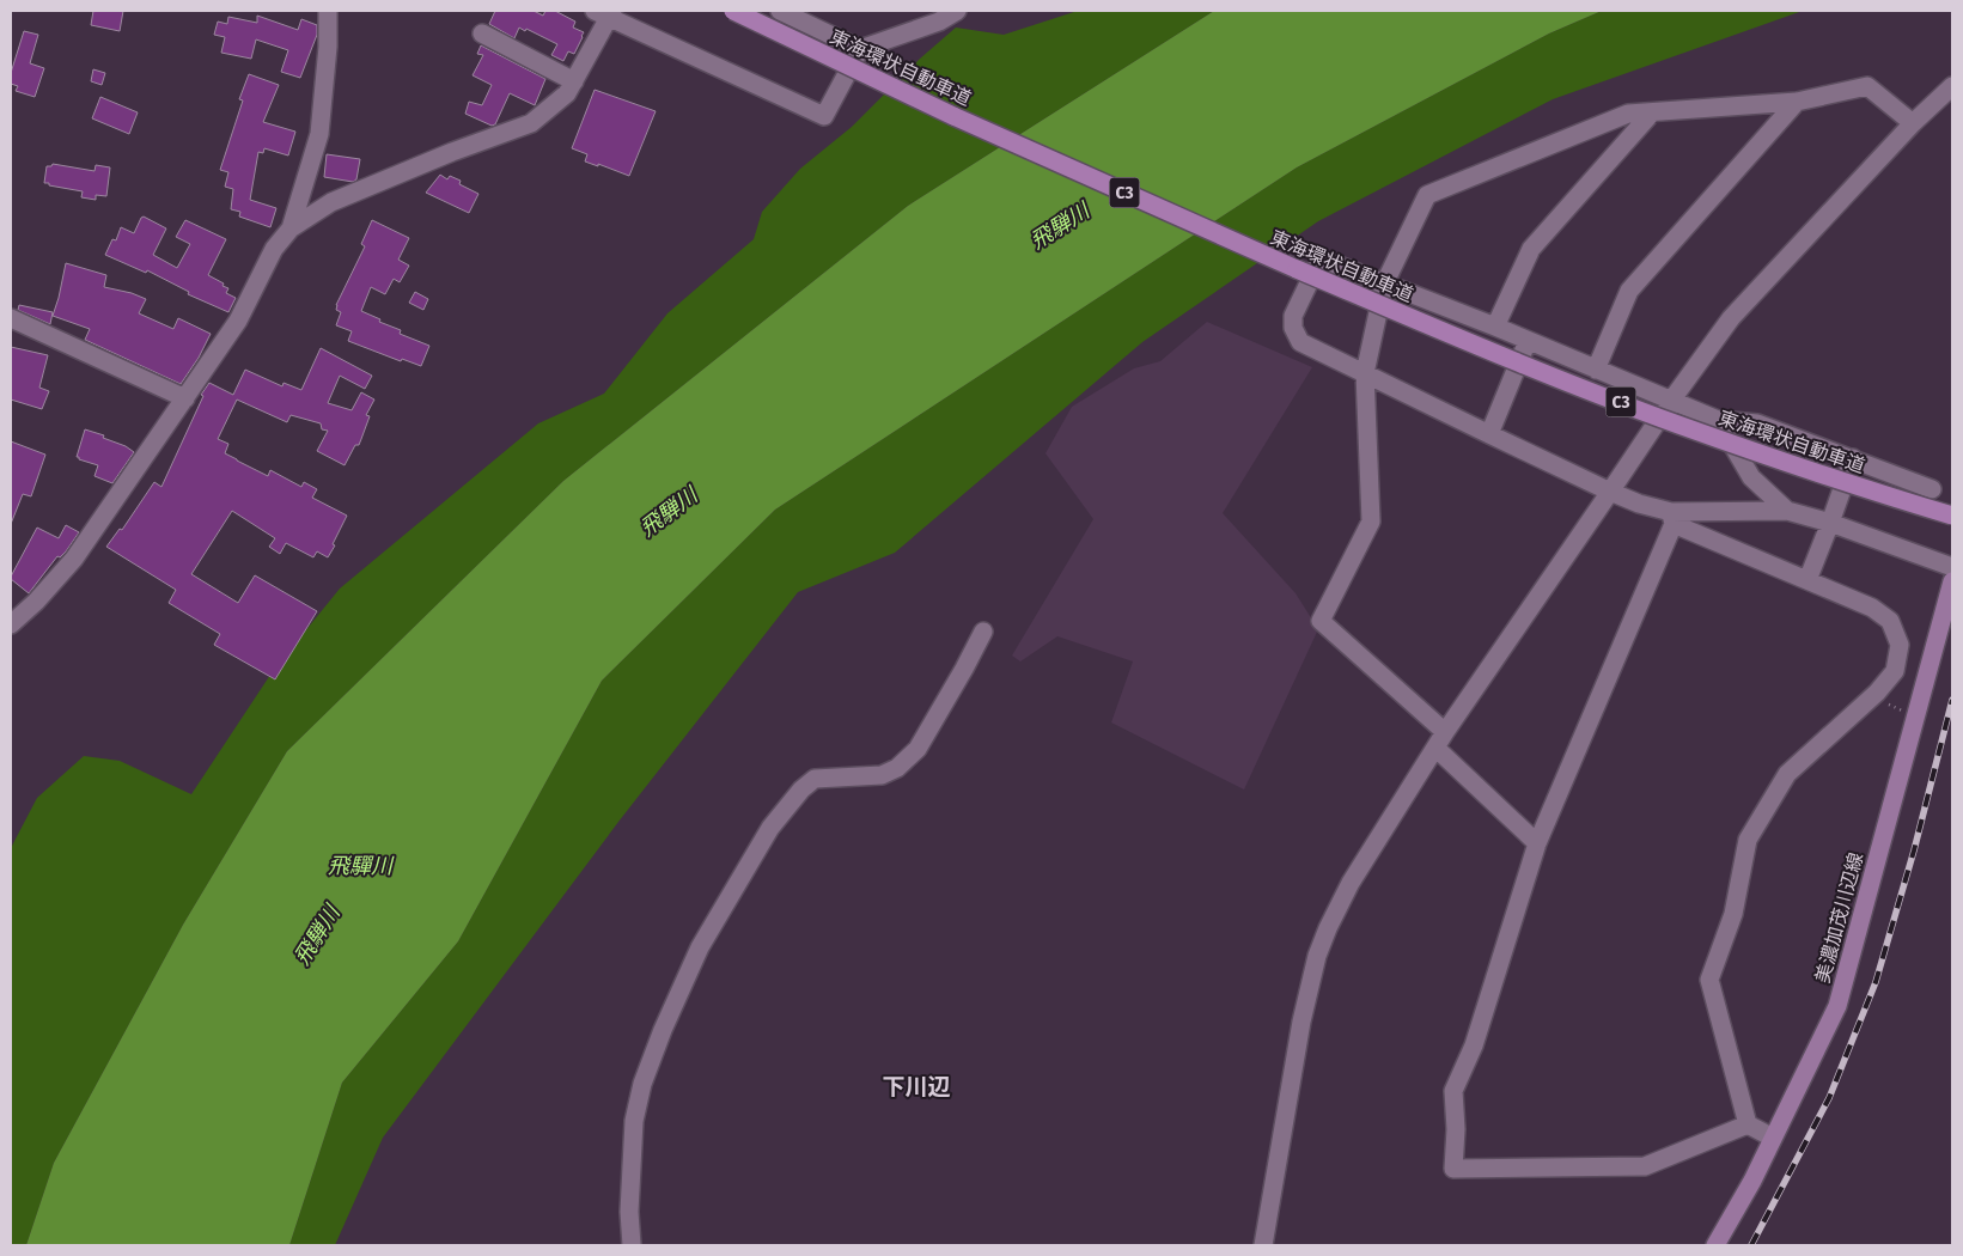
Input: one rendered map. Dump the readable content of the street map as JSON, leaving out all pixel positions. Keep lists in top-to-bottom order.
{
  "streets": {
    "highway": ["東海環状自動車道", "C3"],
    "main road": ["美濃加茂川辺線"]
  },
  "districts": ["下川辺"],
  "water": ["飛騨川", "飛驒川"]
}
